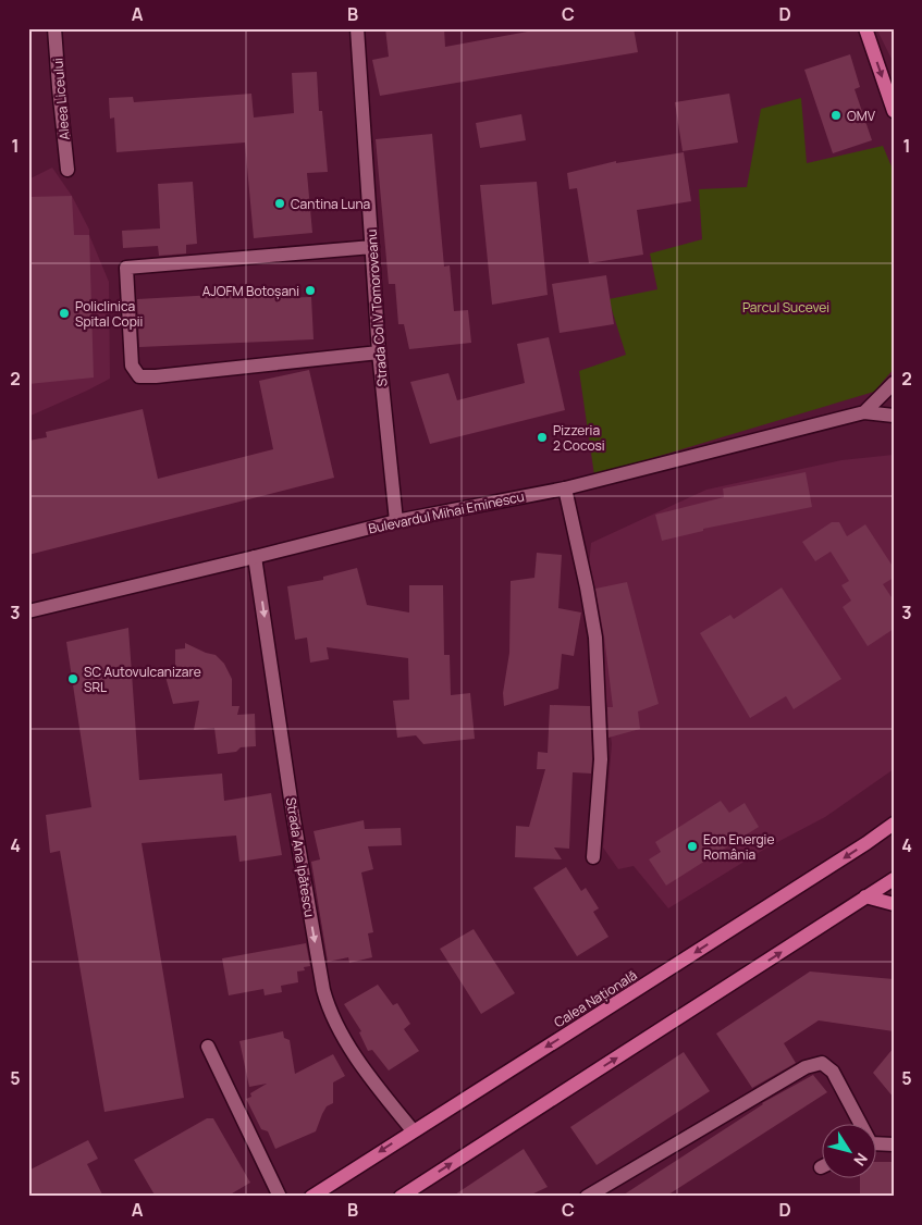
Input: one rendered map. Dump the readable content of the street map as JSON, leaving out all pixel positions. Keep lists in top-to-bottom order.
{
  "streets": {
    "main road": ["Calea Națională"],
    "street": [
      "Aleea Liceului",
      "Strada Col V Tomoroveanu",
      "Bulevardul Mihai Eminescu",
      "Strada Ana Ipătescu"
    ]
  },
  "crossings": [
    ["Strada Col V Tomoroveanu", "Bulevardul Mihai Eminescu"],
    ["Bulevardul Mihai Eminescu", "Strada Ana Ipătescu"],
    ["Strada Ana Ipătescu", "Calea Națională"]
  ],
  "one_way": ["Strada Ana Ipătescu"],
  "parks": ["Parcul Sucevei"],
  "places": [
    "OMV",
    "Cantina Luna",
    "AJOFM Botoșani",
    "Policlinica Spital Copii",
    "Pizzeria 2 Cocosi",
    "SC Autovulcanizare SRL",
    "Eon Energie România"
  ],
  "north": "bottom right",
  "grid": {
    "columns": [
      "A",
      "B",
      "C",
      "D"
    ],
    "rows": [
      "1",
      "2",
      "3",
      "4",
      "5"
    ]
  }
}
